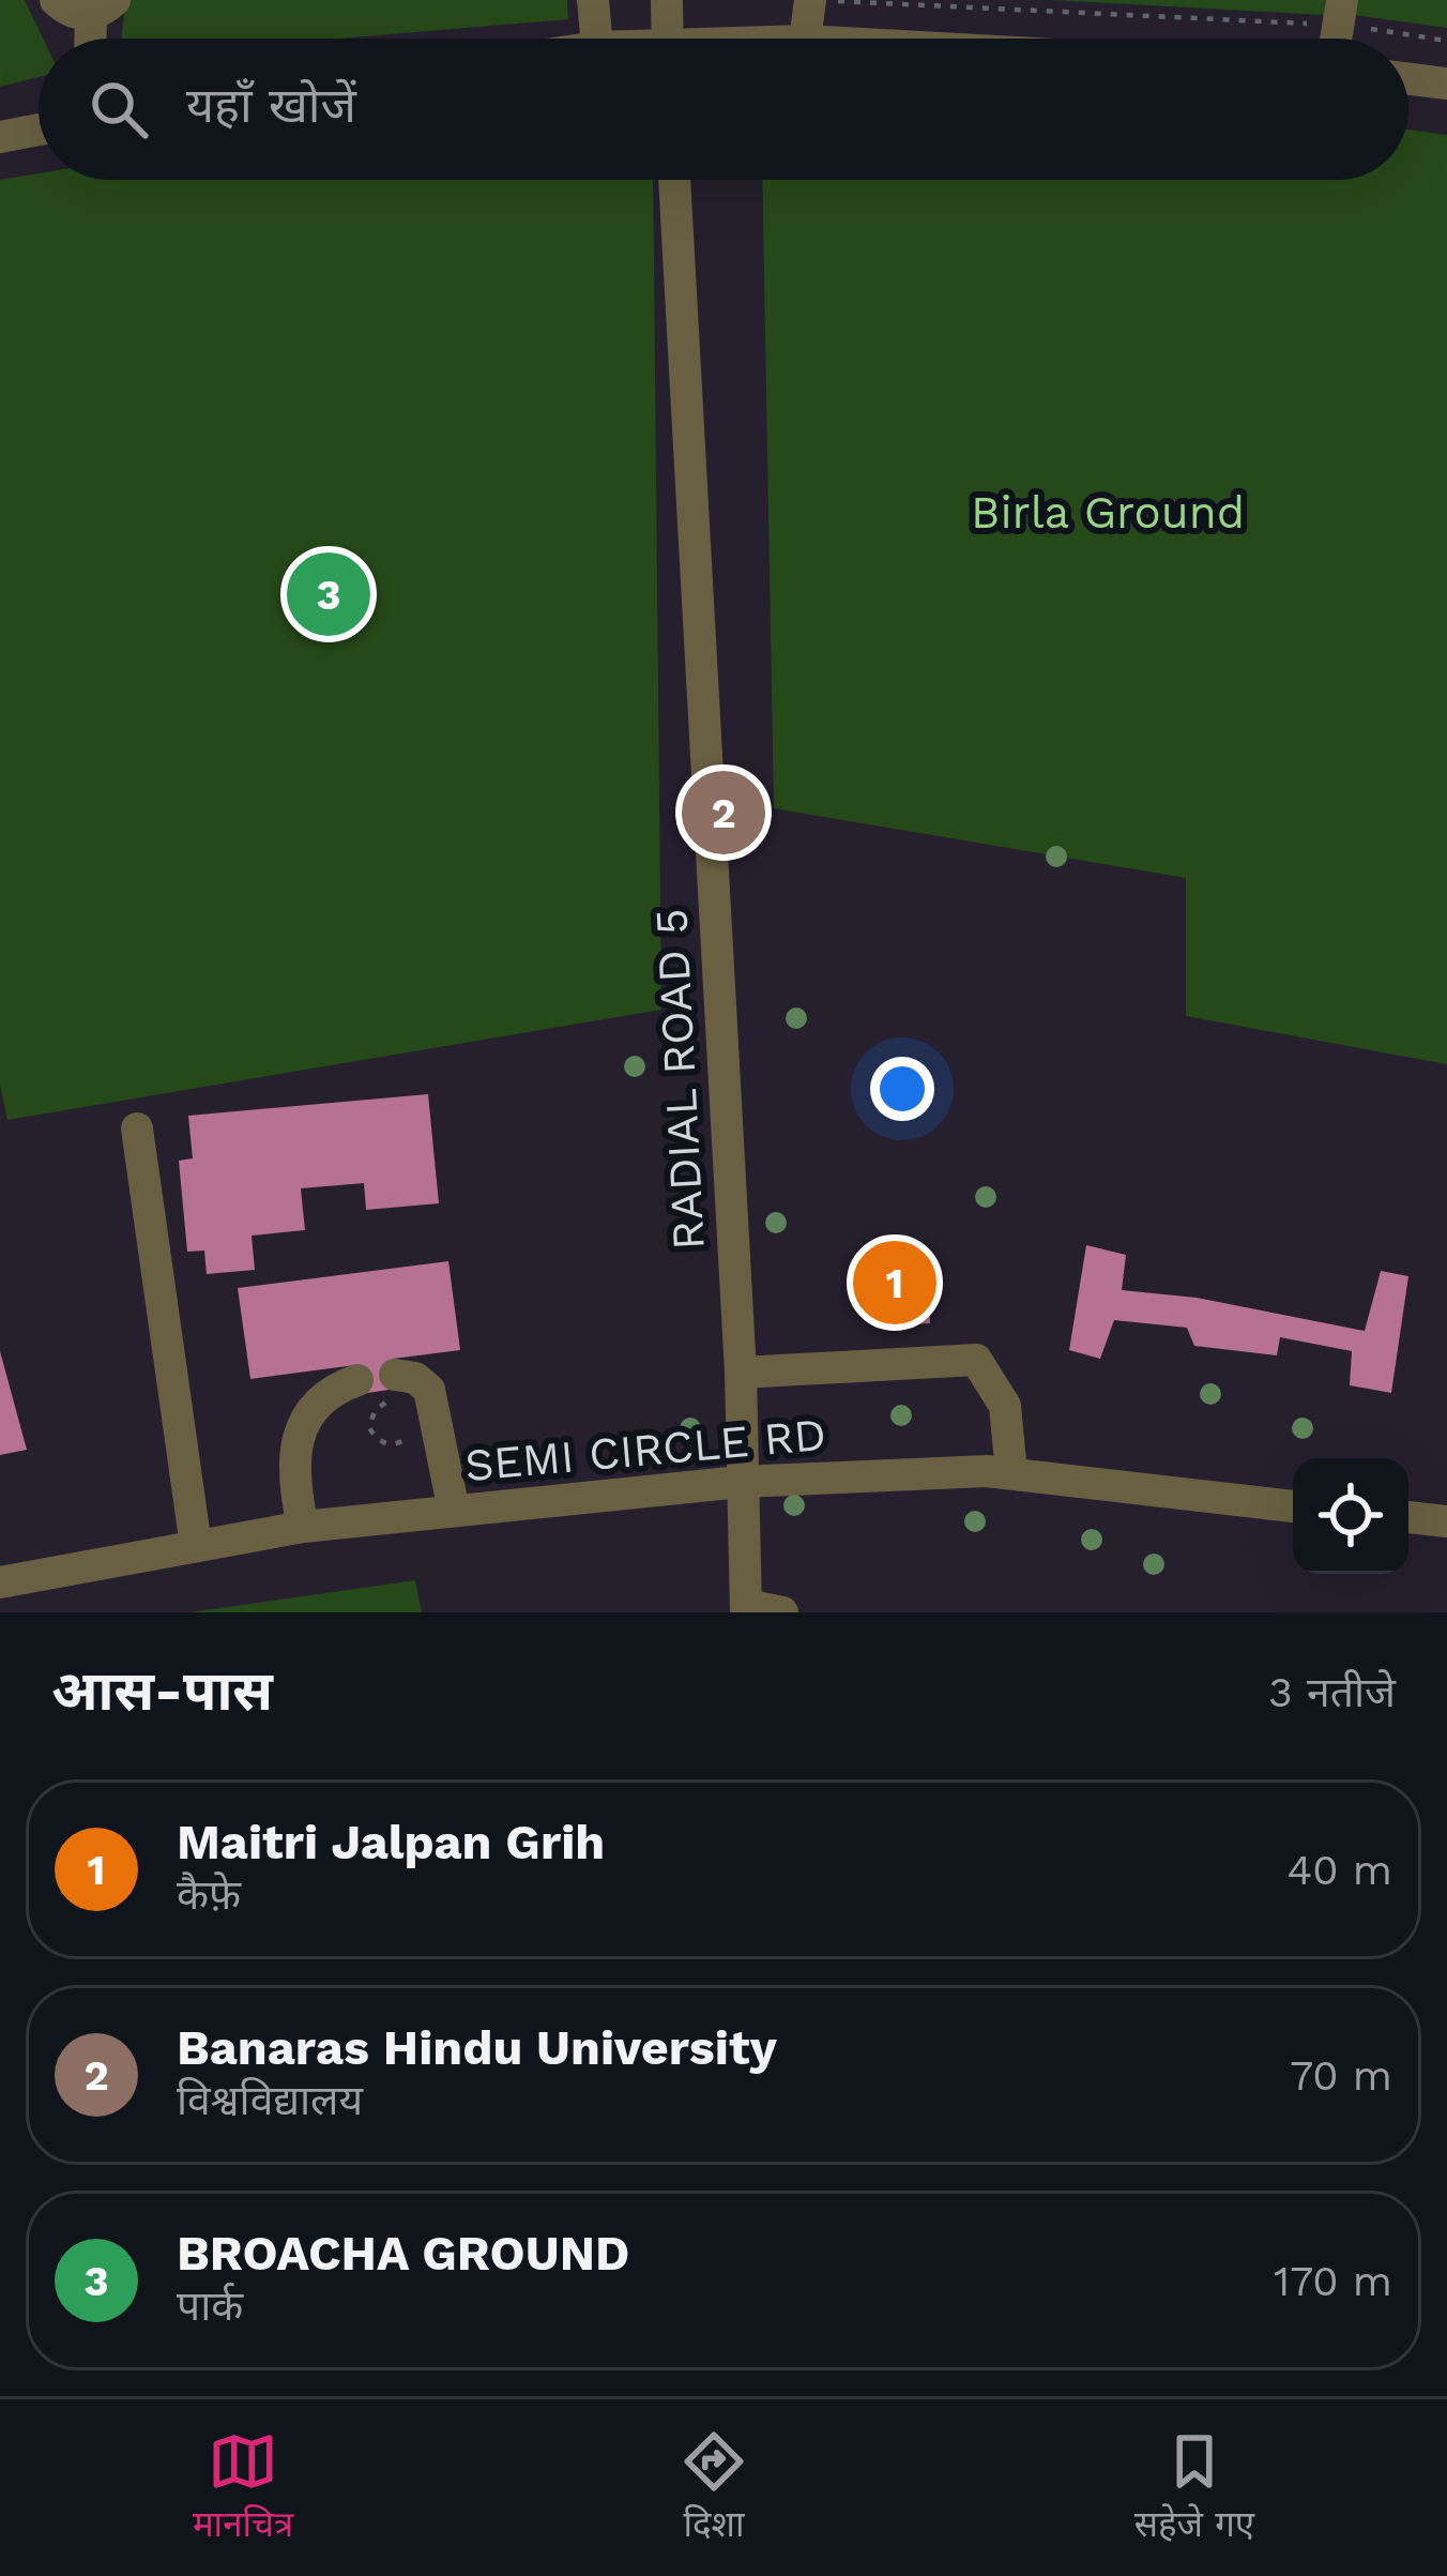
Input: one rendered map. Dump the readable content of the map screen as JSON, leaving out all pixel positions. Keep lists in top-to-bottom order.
{
  "streets": {
    "lane": ["RADIAL ROAD 5", "SEMI CIRCLE RD"]
  },
  "crossings": [
    ["RADIAL ROAD 5", "SEMI CIRCLE RD"]
  ],
  "parks": ["Birla Ground"],
  "page": {
    "search": "यहाँ खोजें",
    "pins": ["3", "2", "1"],
    "heading": ["आस-पास", "3 नतीजे"],
    "list": [
      {
        "mark": "1",
        "name": "Maitri Jalpan Grih",
        "note": "कैफ़े",
        "value": "40 m"
      },
      {
        "mark": "2",
        "name": "Banaras Hindu University",
        "note": "विश्वविद्यालय",
        "value": "70 m"
      },
      {
        "mark": "3",
        "name": "BROACHA GROUND",
        "note": "पार्क",
        "value": "170 m"
      }
    ],
    "nav": ["मानचित्र", "दिशा", "सहेजे गए"]
  }
}
